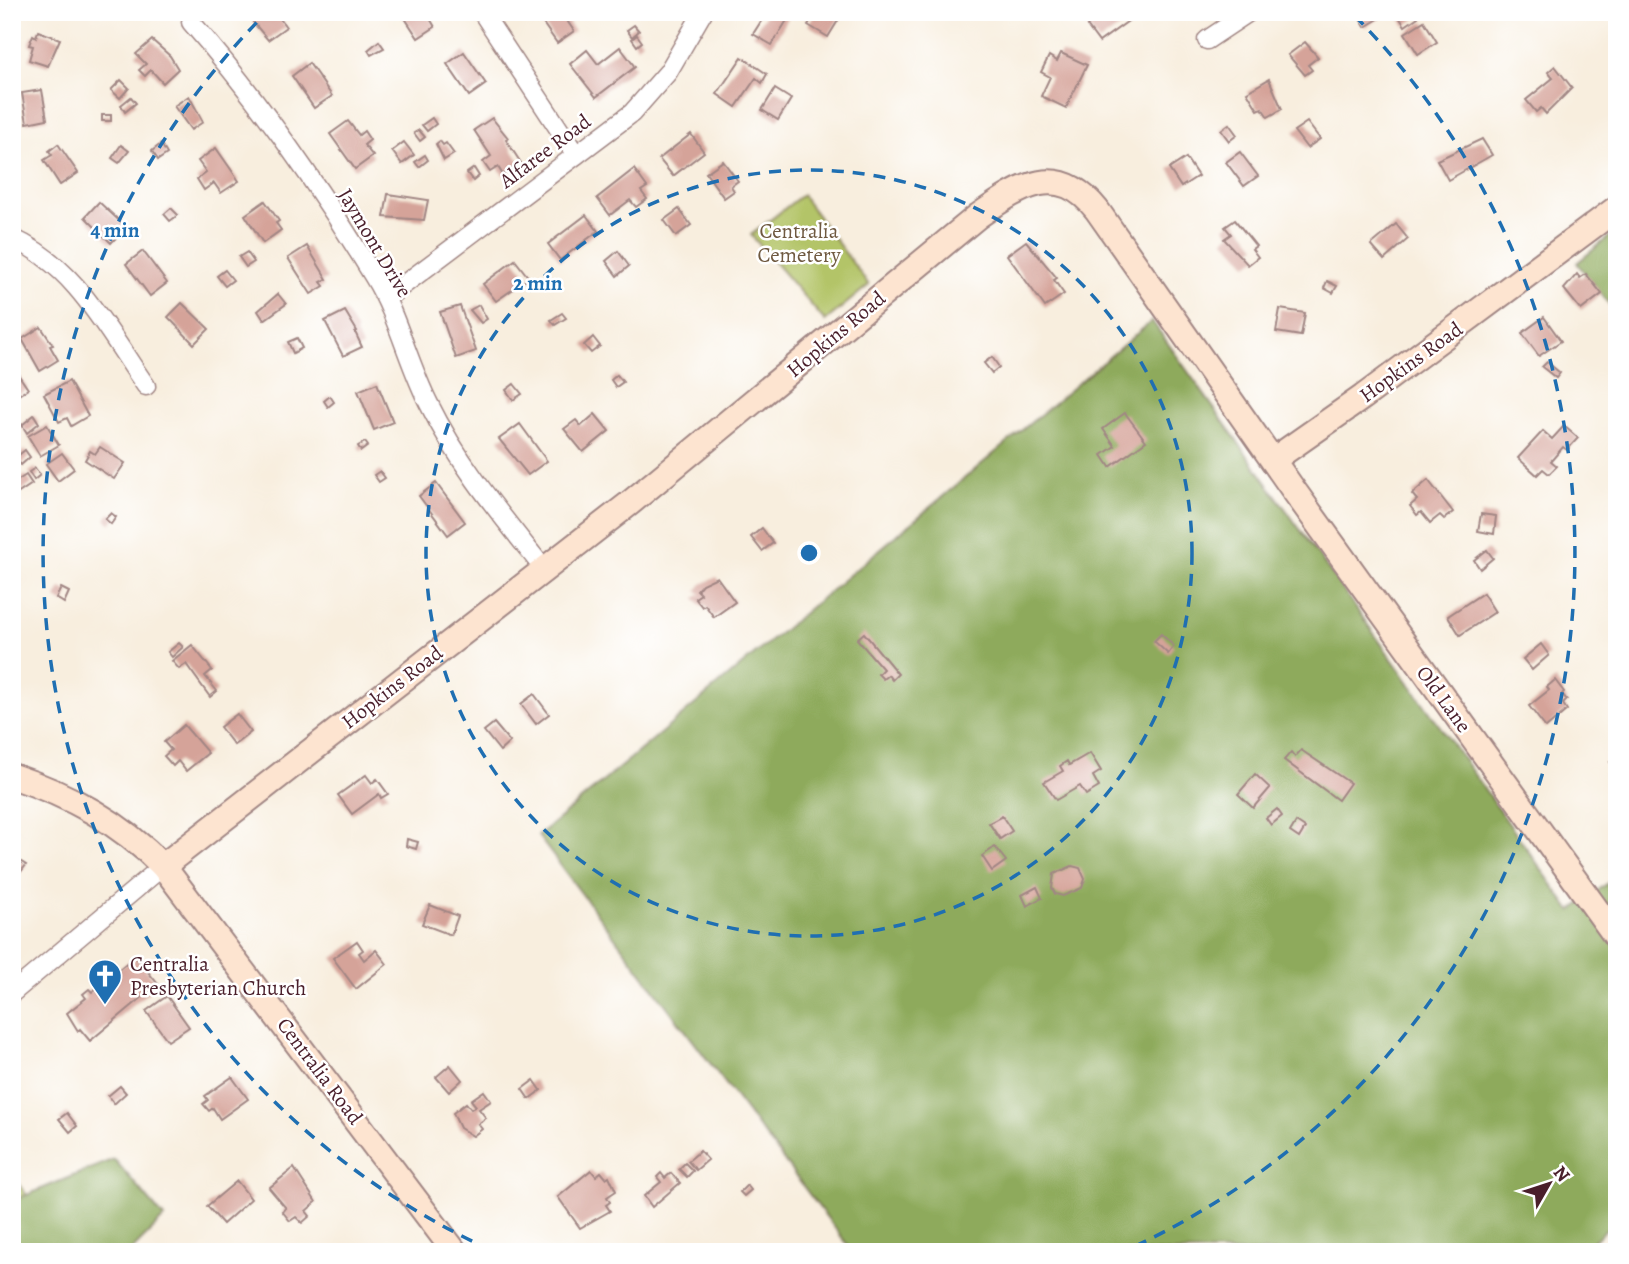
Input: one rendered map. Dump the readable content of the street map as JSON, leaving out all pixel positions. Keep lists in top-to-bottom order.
{
  "streets": {
    "main road": ["Hopkins Road", "Old Lane", "Centralia Road"],
    "street": ["Alfaree Road", "Jaymont Drive"]
  },
  "crossings": [
    ["Alfaree Road", "Jaymont Drive"],
    ["Jaymont Drive", "Hopkins Road"],
    ["Hopkins Road", "Old Lane"],
    ["Hopkins Road", "Centralia Road"]
  ],
  "parks": ["Centralia Cemetery"],
  "places": {
    "church": ["Centralia Presbyterian Church"]
  },
  "north": "top right",
  "rings": ["4 min", "2 min"]
}
